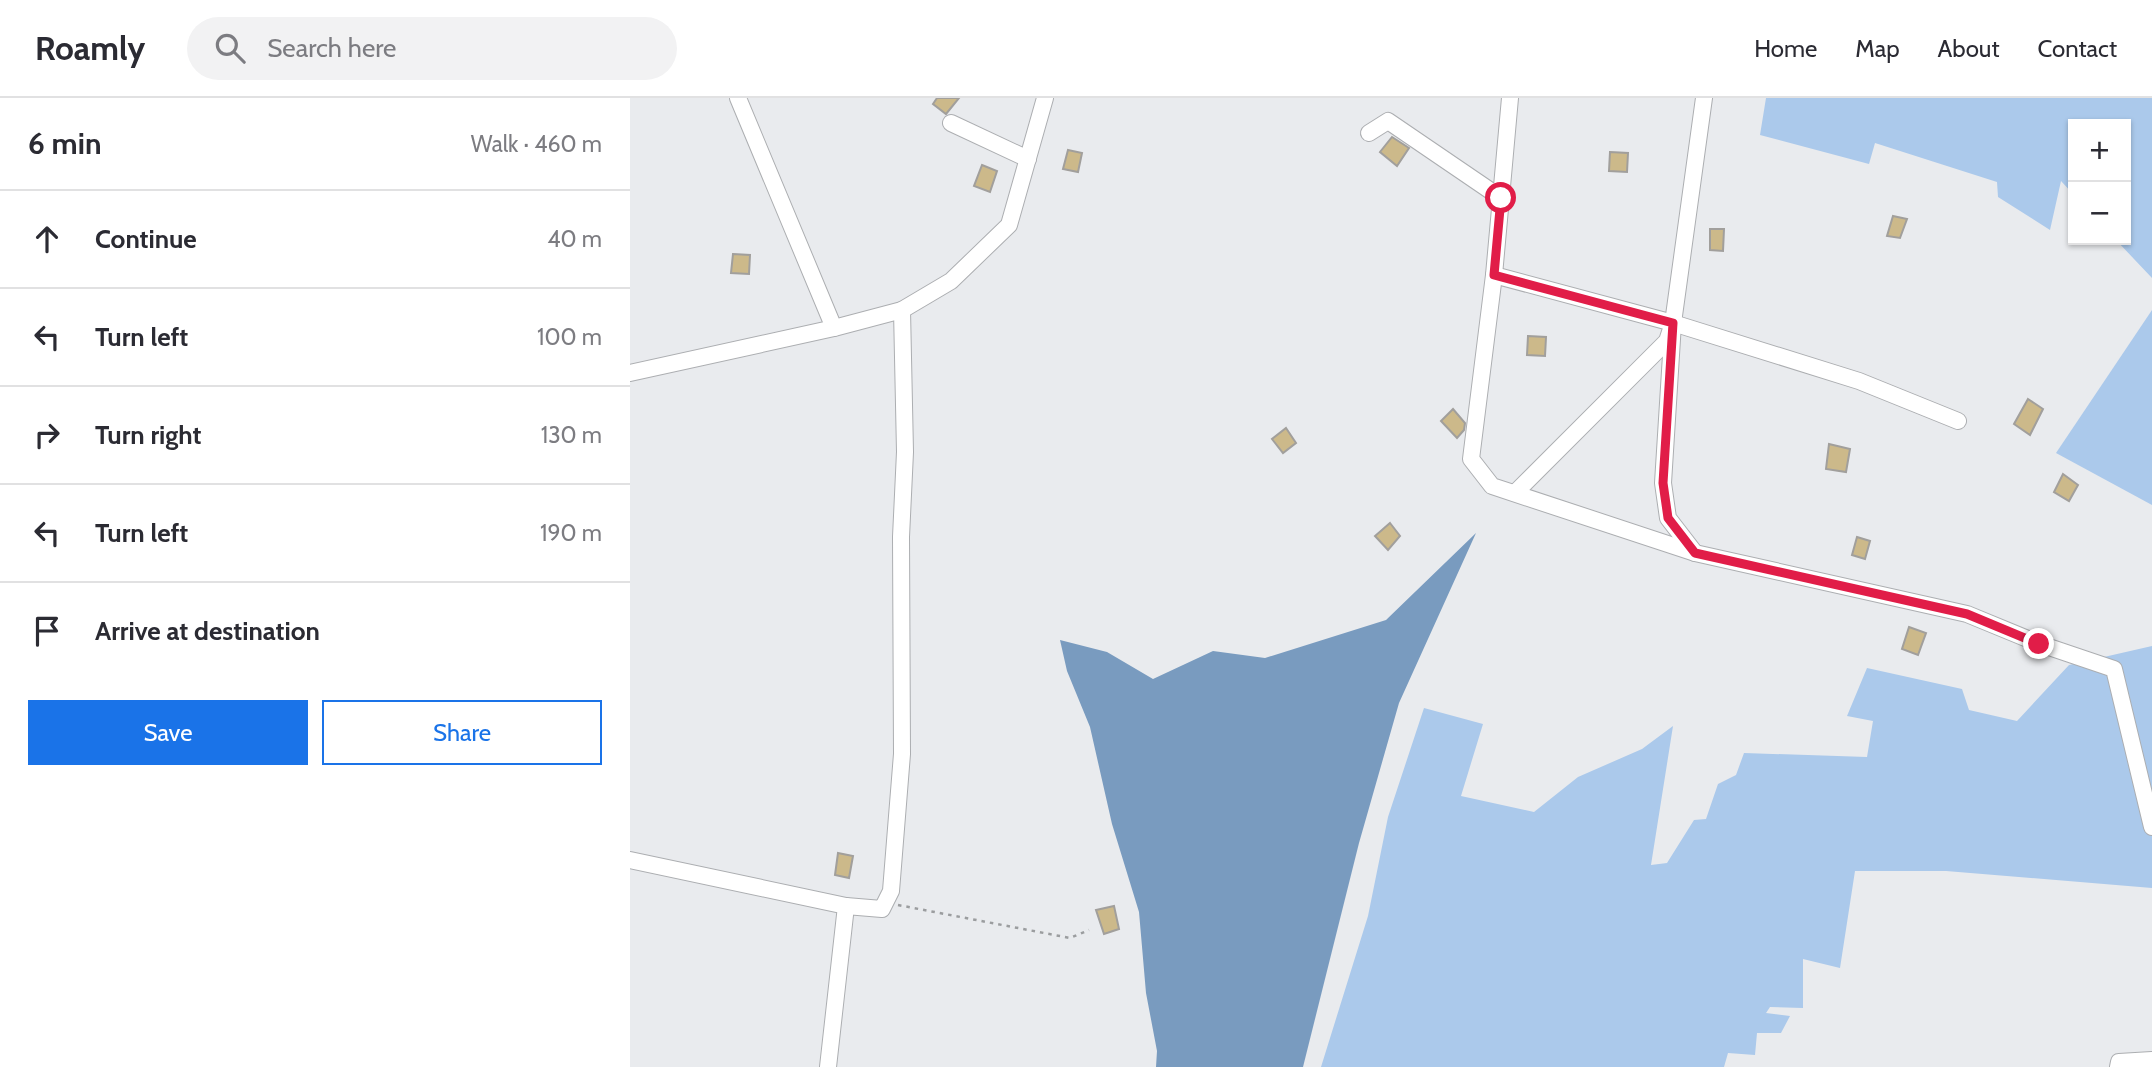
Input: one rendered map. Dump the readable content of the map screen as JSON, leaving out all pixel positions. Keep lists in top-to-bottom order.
{
  "page": {
    "header": "Roamly",
    "search": "Search here",
    "nav": [
      "Home",
      "Map",
      "About",
      "Contact"
    ],
    "heading": ["6 min", "Walk · 460 m"],
    "map_buttons": ["+", "−"],
    "list": [
      ["Continue", "40 m"],
      ["Turn left", "100 m"],
      ["Turn right", "130 m"],
      ["Turn left", "190 m"],
      "Arrive at destination"
    ],
    "buttons": ["Save", "Share"]
  }
}
